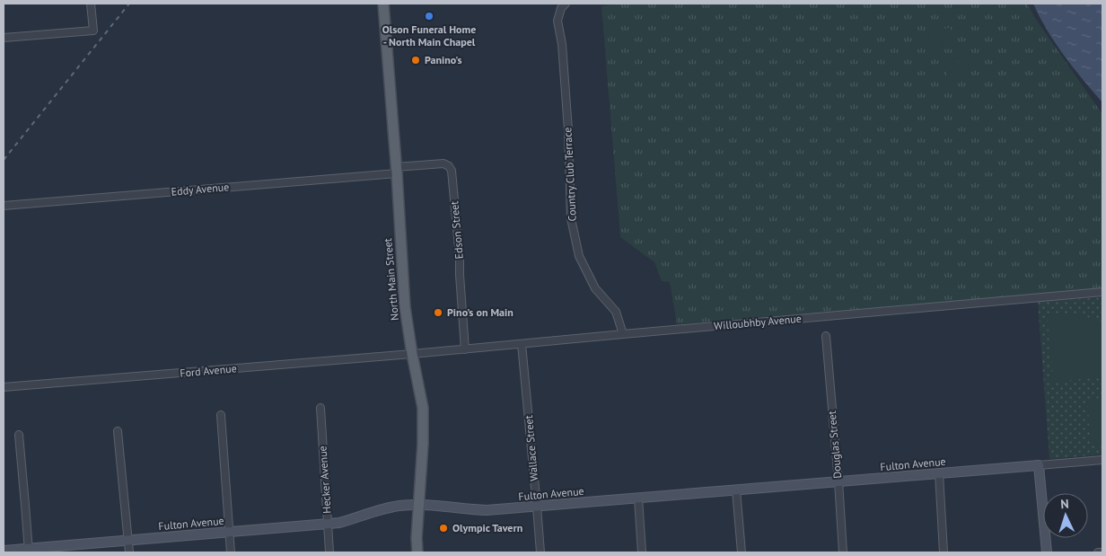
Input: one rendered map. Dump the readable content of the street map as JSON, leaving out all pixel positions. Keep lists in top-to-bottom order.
{
  "streets": {
    "main road": ["North Main Street"],
    "street": [
      "Country Club Terrace",
      "Eddy Avenue",
      "Edson Street",
      "Willoubhby Avenue",
      "Ford Avenue",
      "Douglas Street",
      "Wallace Street",
      "Fulton Avenue",
      "Hecker Avenue"
    ]
  },
  "crossings": [
    ["Country Club Terrace", "Willoubhby Avenue"],
    ["Eddy Avenue", "Edson Street"],
    ["Eddy Avenue", "North Main Street"],
    ["Edson Street", "North Main Street"],
    ["Edson Street", "Willoubhby Avenue"],
    ["North Main Street", "Willoubhby Avenue"],
    ["North Main Street", "Ford Avenue"],
    ["North Main Street", "Fulton Avenue"],
    ["Willoubhby Avenue", "Ford Avenue"],
    ["Willoubhby Avenue", "Wallace Street"],
    ["Douglas Street", "Fulton Avenue"],
    ["Wallace Street", "Fulton Avenue"],
    ["Fulton Avenue", "Hecker Avenue"]
  ],
  "places": [
    "Olson Funeral Home - North Main Chapel",
    "Panino's",
    "Pino's on Main",
    "Olympic Tavern"
  ],
  "north": "top"
}
